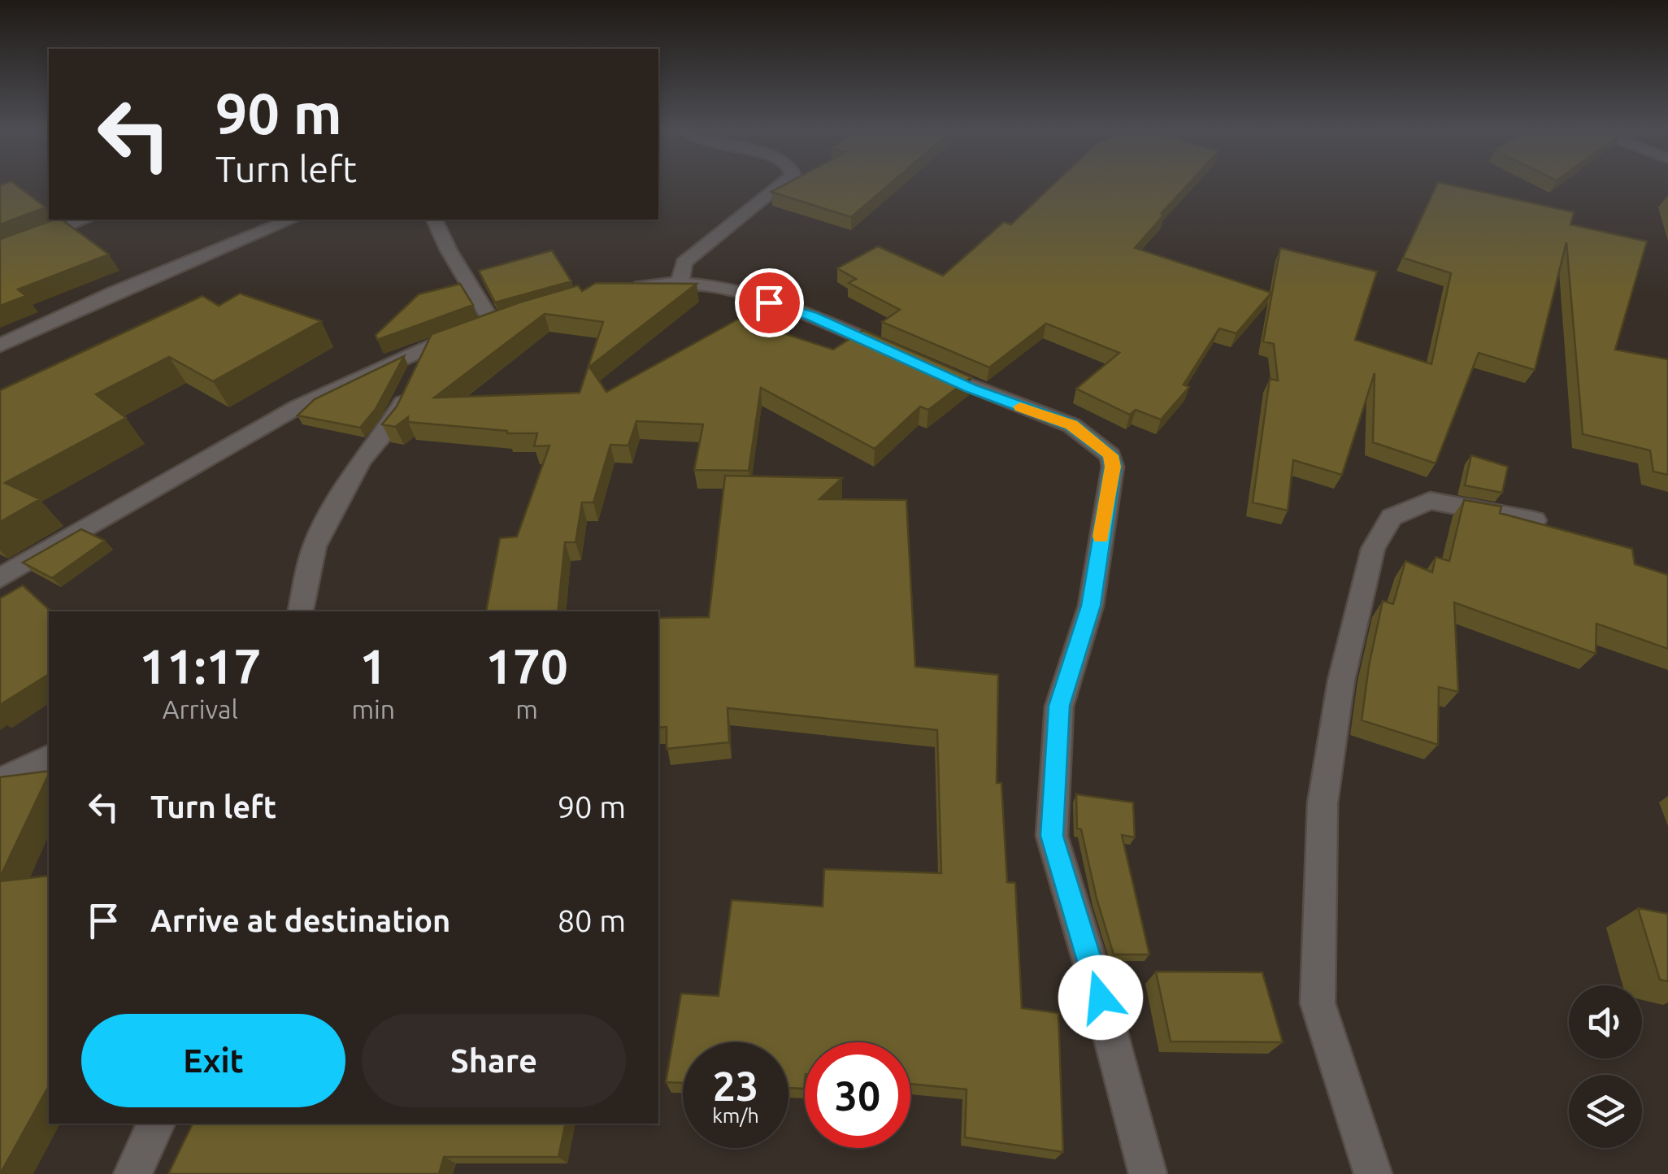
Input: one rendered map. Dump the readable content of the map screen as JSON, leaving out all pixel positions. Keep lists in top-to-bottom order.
{
  "page": {
    "turn": ["90 m", "Turn left"],
    "eta": [
      "11:17",
      "Arrival",
      "1",
      "min",
      "170",
      "m"
    ],
    "list": [
      {
        "name": "Turn left",
        "value": "90 m"
      },
      {
        "name": "Arrive at destination",
        "value": "80 m"
      }
    ],
    "buttons": ["Exit", "Share"],
    "speed": "23 km/h",
    "limit": "30"
  }
}
